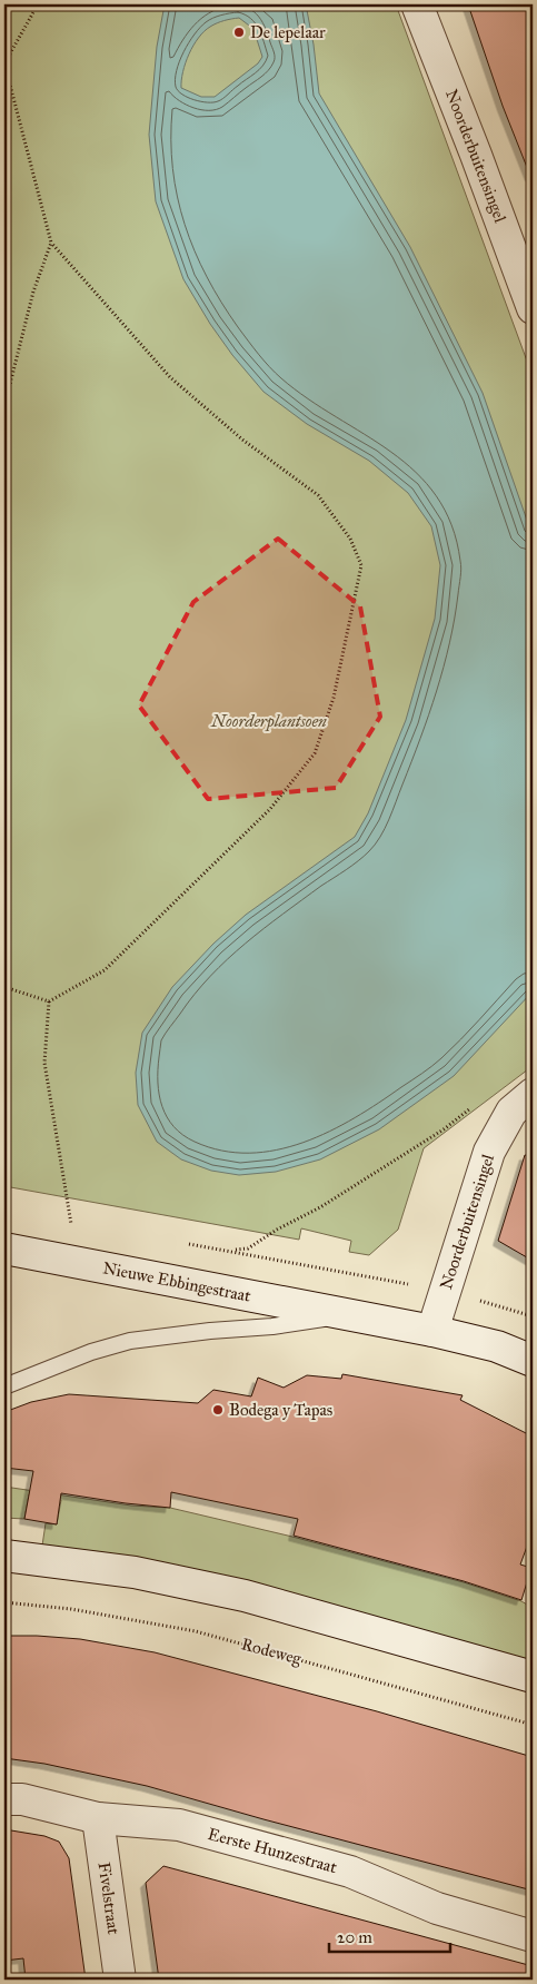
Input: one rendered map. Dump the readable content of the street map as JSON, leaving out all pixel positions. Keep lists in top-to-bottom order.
{
  "streets": {
    "street": [
      "Noorderbuitensingel",
      "Nieuwe Ebbingestraat",
      "Eerste Hunzestraat",
      "Fivelstraat"
    ],
    "path": ["Rodeweg"]
  },
  "crossings": [
    ["Noorderbuitensingel", "Nieuwe Ebbingestraat"],
    ["Eerste Hunzestraat", "Fivelstraat"]
  ],
  "parks": ["Noorderplantsoen"],
  "places": ["De lepelaar", "Bodega y Tapas"],
  "scale_bar": "20 m"
}
